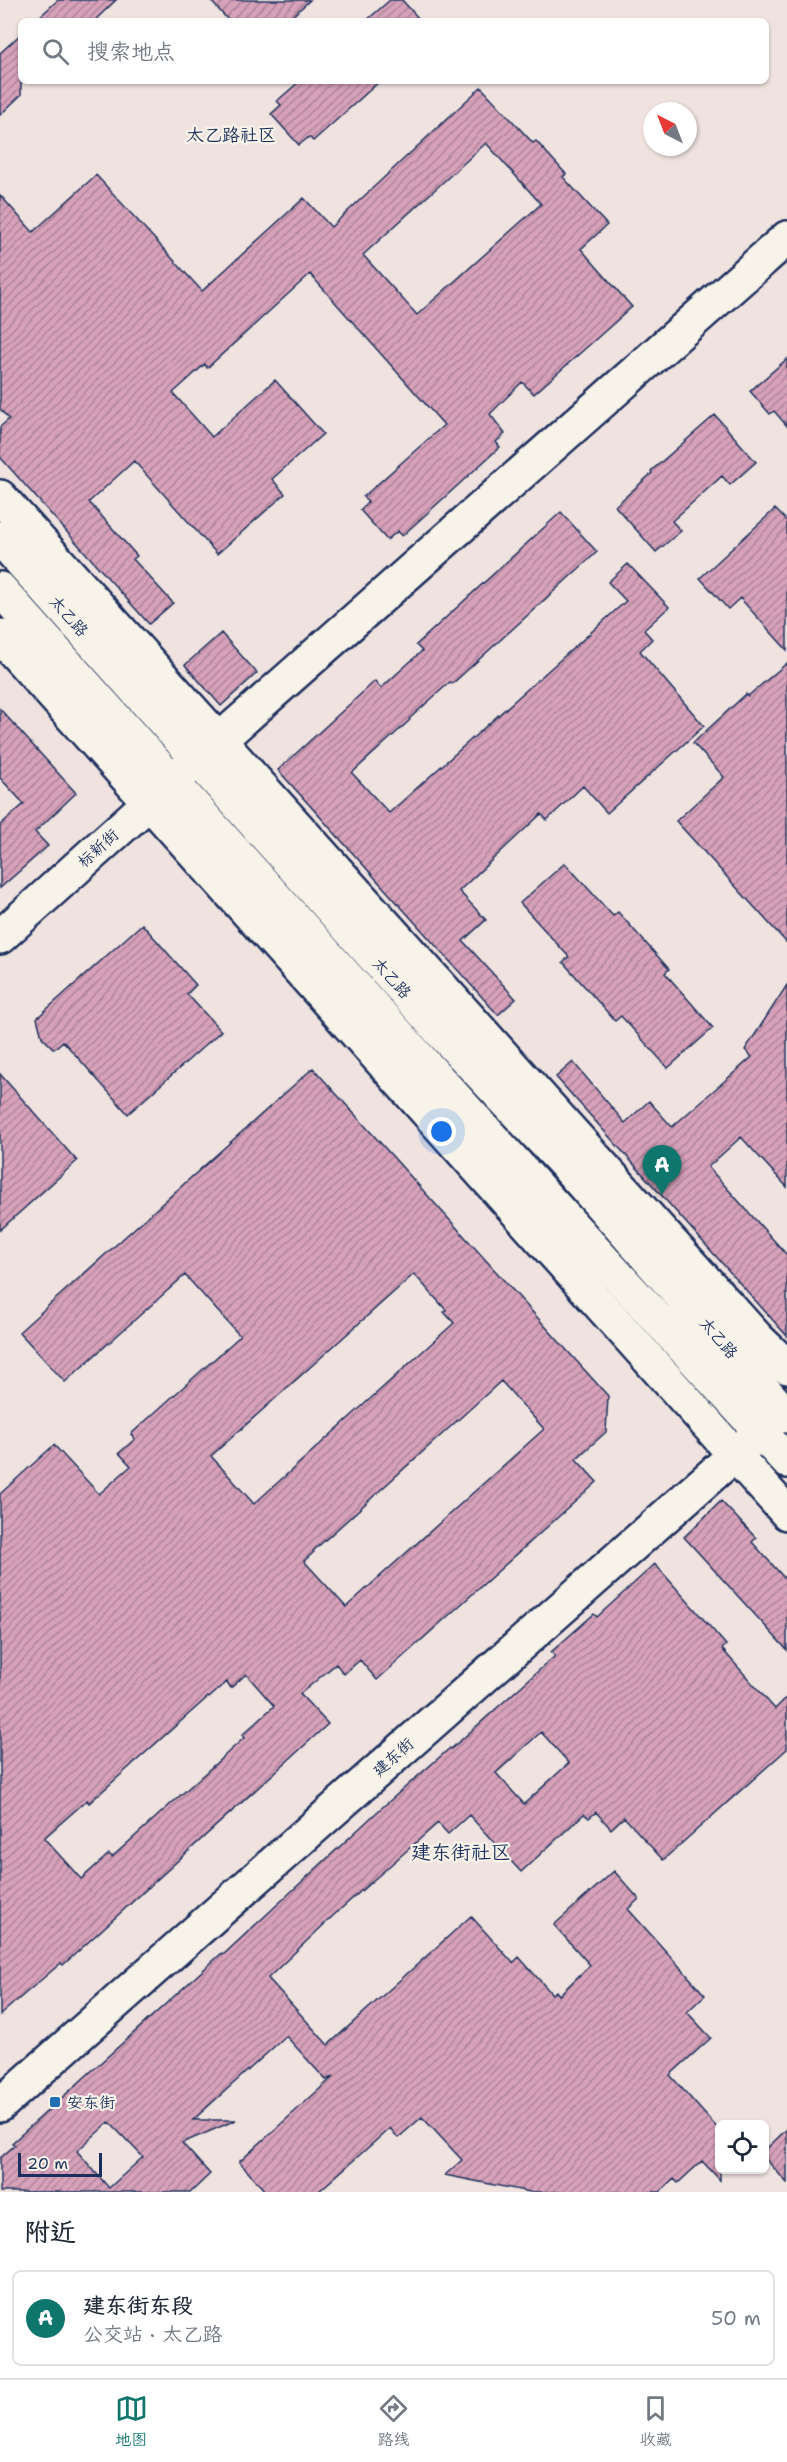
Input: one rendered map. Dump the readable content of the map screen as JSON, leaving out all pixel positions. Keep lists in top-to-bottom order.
{
  "streets": {
    "main road": ["太乙路", "标新街", "建东街"]
  },
  "crossings": [
    ["太乙路", "标新街"],
    ["太乙路", "建东街"]
  ],
  "districts": ["太乙路社区", "建东街社区"],
  "places": {
    "transit": ["安东街"]
  },
  "scale_bar": "20 m",
  "north": "top left",
  "page": {
    "search": "搜索地点",
    "pins": "A",
    "scale": "20 m",
    "heading": "附近",
    "list": [
      {
        "mark": "A",
        "name": "建东街东段",
        "note": "公交站 · 太乙路",
        "value": "50 m"
      }
    ],
    "nav": ["地图", "路线", "收藏"]
  }
}
